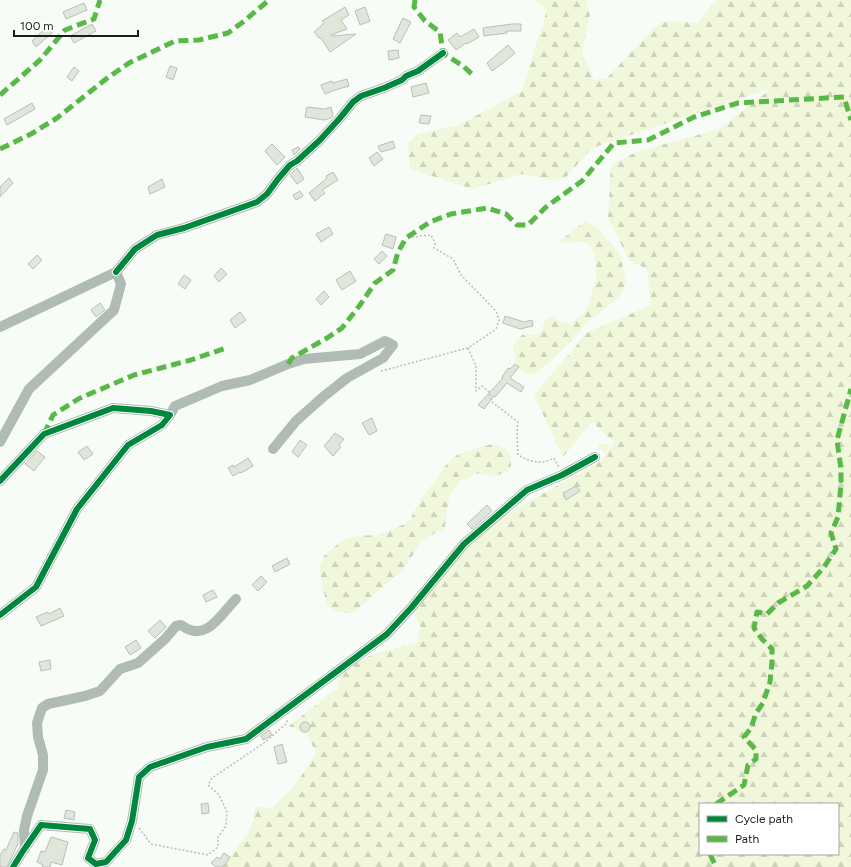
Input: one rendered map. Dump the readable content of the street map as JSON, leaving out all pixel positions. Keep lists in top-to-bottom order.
{
  "legend": ["Cycle path", "Path"],
  "scale_bar": "100 m"
}
